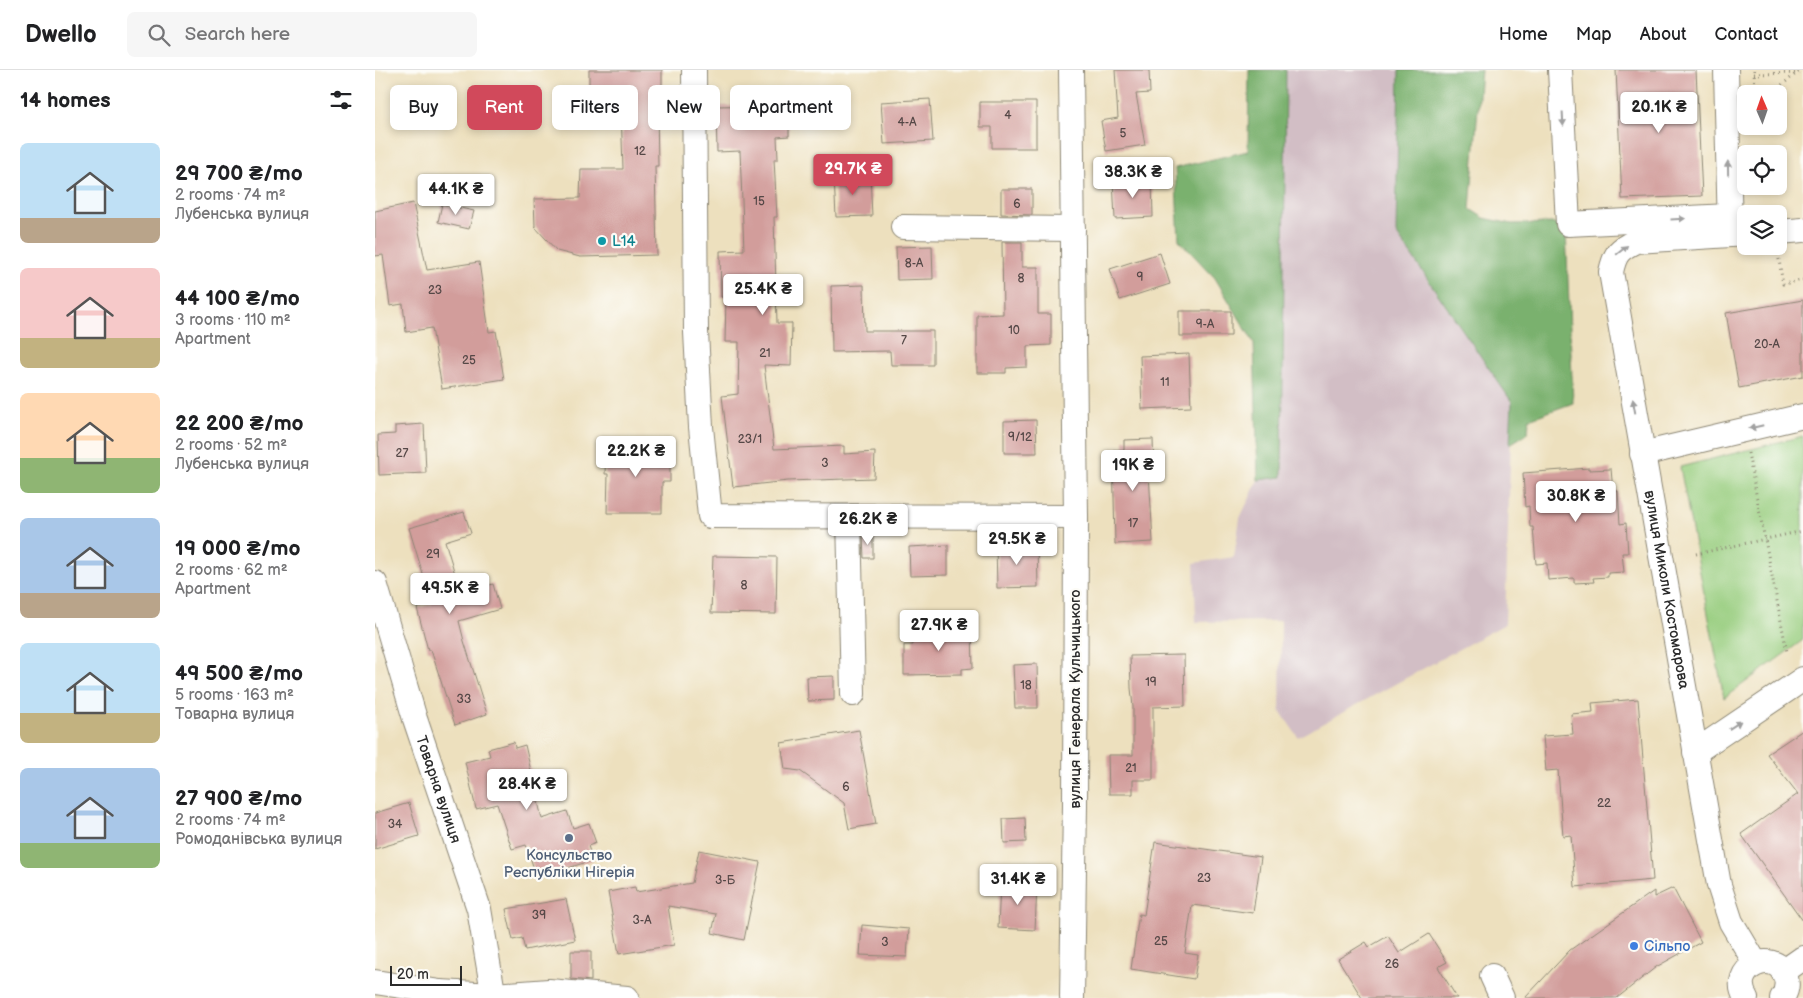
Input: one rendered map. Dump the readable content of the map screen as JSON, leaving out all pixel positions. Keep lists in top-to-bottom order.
{
  "streets": {
    "street": ["вулиця Миколи Костомарова", "вулиця Генерала Кульчицького", "Товарна вулиця"]
  },
  "places": ["L14", "Консульство Республіки Нігерія", "Сільпо"],
  "house_numbers": [
    "4",
    "4-А",
    "5",
    "12",
    "15",
    "6",
    "8-А",
    "9",
    "8",
    "23",
    "9-А",
    "10",
    "7",
    "20-А",
    "21",
    "25",
    "11",
    "9/12",
    "23/1",
    "27",
    "3",
    "17",
    "29",
    "8",
    "19",
    "18",
    "33",
    "21",
    "6",
    "22",
    "34",
    "23",
    "3-Б",
    "39",
    "3-А",
    "25",
    "3",
    "26"
  ],
  "scale_bar": "20 m",
  "north": "top",
  "page": {
    "header": "Dwello",
    "search": "Search here",
    "nav": [
      "Home",
      "Map",
      "About",
      "Contact"
    ],
    "heading": "14 homes",
    "chip": [
      "Buy",
      "Rent",
      "Filters",
      "New",
      "Apartment"
    ],
    "price": [
      "20.1K ₴",
      "29.7K ₴",
      "38.3K ₴",
      "44.1K ₴",
      "25.4K ₴",
      "22.2K ₴",
      "19K ₴",
      "30.8K ₴",
      "26.2K ₴",
      "29.5K ₴",
      "49.5K ₴",
      "27.9K ₴",
      "28.4K ₴",
      "31.4K ₴"
    ],
    "list": [
      {
        "name": "29 700 ₴/mo",
        "note": "2 rooms · 74 m² · Лубенська вулиця"
      },
      {
        "name": "44 100 ₴/mo",
        "note": "3 rooms · 110 m² · Apartment"
      },
      {
        "name": "22 200 ₴/mo",
        "note": "2 rooms · 52 m² · Лубенська вулиця"
      },
      {
        "name": "19 000 ₴/mo",
        "note": "2 rooms · 62 m² · Apartment"
      },
      {
        "name": "49 500 ₴/mo",
        "note": "5 rooms · 163 m² · Товарна вулиця"
      },
      {
        "name": "27 900 ₴/mo",
        "note": "2 rooms · 74 m² · Ромоданівська вулиця"
      }
    ],
    "scale": "20 m"
  }
}
